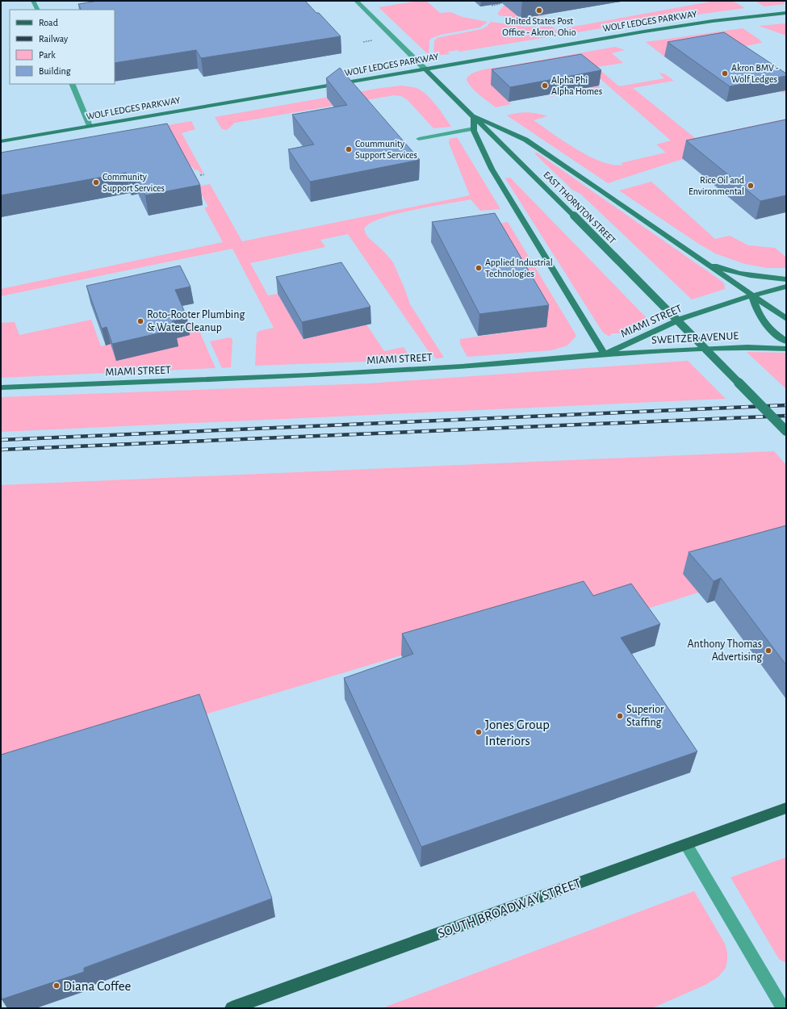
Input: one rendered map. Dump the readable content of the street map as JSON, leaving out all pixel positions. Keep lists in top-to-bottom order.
{
  "streets": {
    "main road": ["SOUTH BROADWAY STREET"],
    "street": [
      "WOLF LEDGES PARKWAY",
      "EAST THORNTON STREET",
      "MIAMI STREET",
      "SWEITZER AVENUE"
    ]
  },
  "crossings": [
    ["WOLF LEDGES PARKWAY", "EAST THORNTON STREET"],
    ["MIAMI STREET", "SWEITZER AVENUE"]
  ],
  "places": [
    "United States Post Office - Akron, Ohio",
    "Akron BMV - Wolf Ledges",
    "Alpha Phi Alpha Homes",
    "Coummunity Support Services",
    "Community Support Services",
    "Rice Oil and Environmental",
    "Applied Industrial Technologies",
    "Roto-Rooter Plumbing & Water Cleanup",
    "Anthony Thomas Advertising",
    "Superior Staffing",
    "Jones Group Interiors",
    "Diana Coffee"
  ],
  "legend": [
    "Road",
    "Railway",
    "Park",
    "Building"
  ]
}
